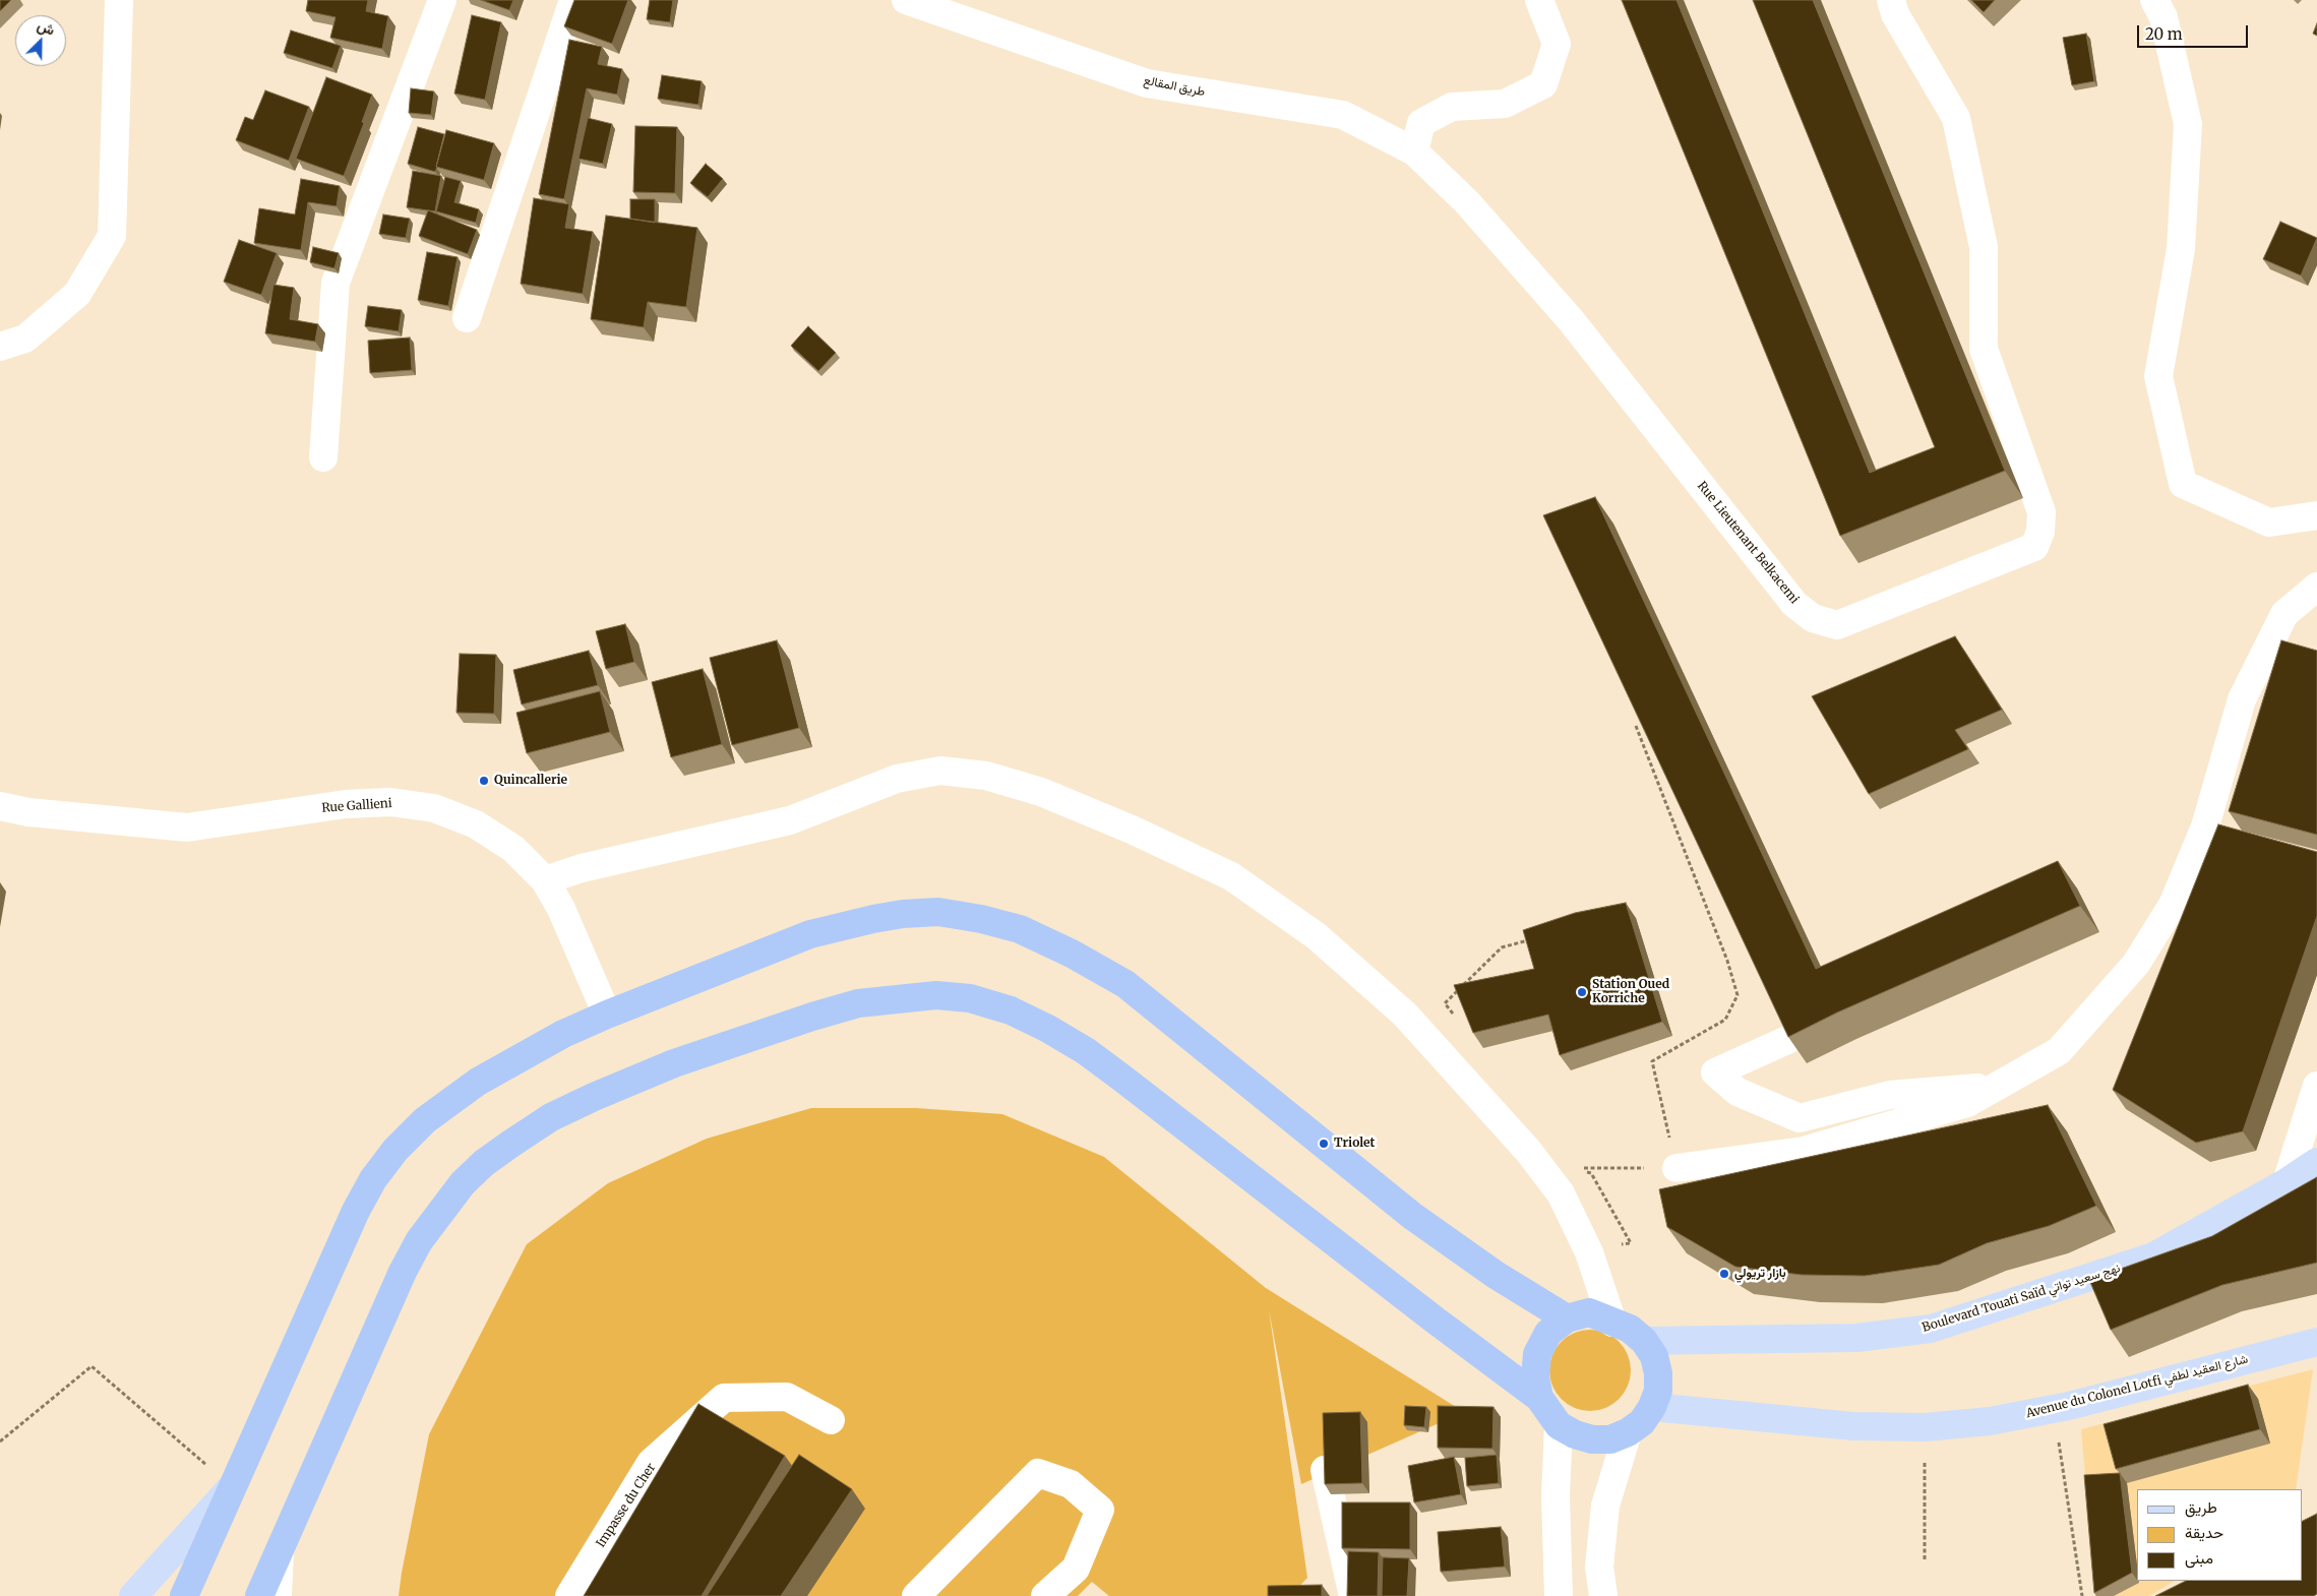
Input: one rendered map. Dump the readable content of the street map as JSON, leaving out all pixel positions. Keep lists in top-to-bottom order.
{
  "streets": {
    "main road": ["Boulevard Touati Saïd نهج سعيد تواتي", "Avenue du Colonel Lotfi شارع العقيد لطفي"],
    "street": [
      "طريق المقالع",
      "Rue Lieutenant Belkacemi",
      "Rue Gallieni",
      "Impasse du Cher"
    ]
  },
  "crossings": [
    ["طريق المقالع", "Rue Lieutenant Belkacemi"],
    ["Boulevard Touati Saïd نهج سعيد تواتي", "Avenue du Colonel Lotfi شارع العقيد لطفي"]
  ],
  "places": [
    "Quincallerie",
    "Station Oued Korriche",
    "Triolet",
    "بازار تريولي"
  ],
  "legend": ["طريق", "حديقة", "مبنى"],
  "scale_bar": "20 m",
  "north": "top right"
}
